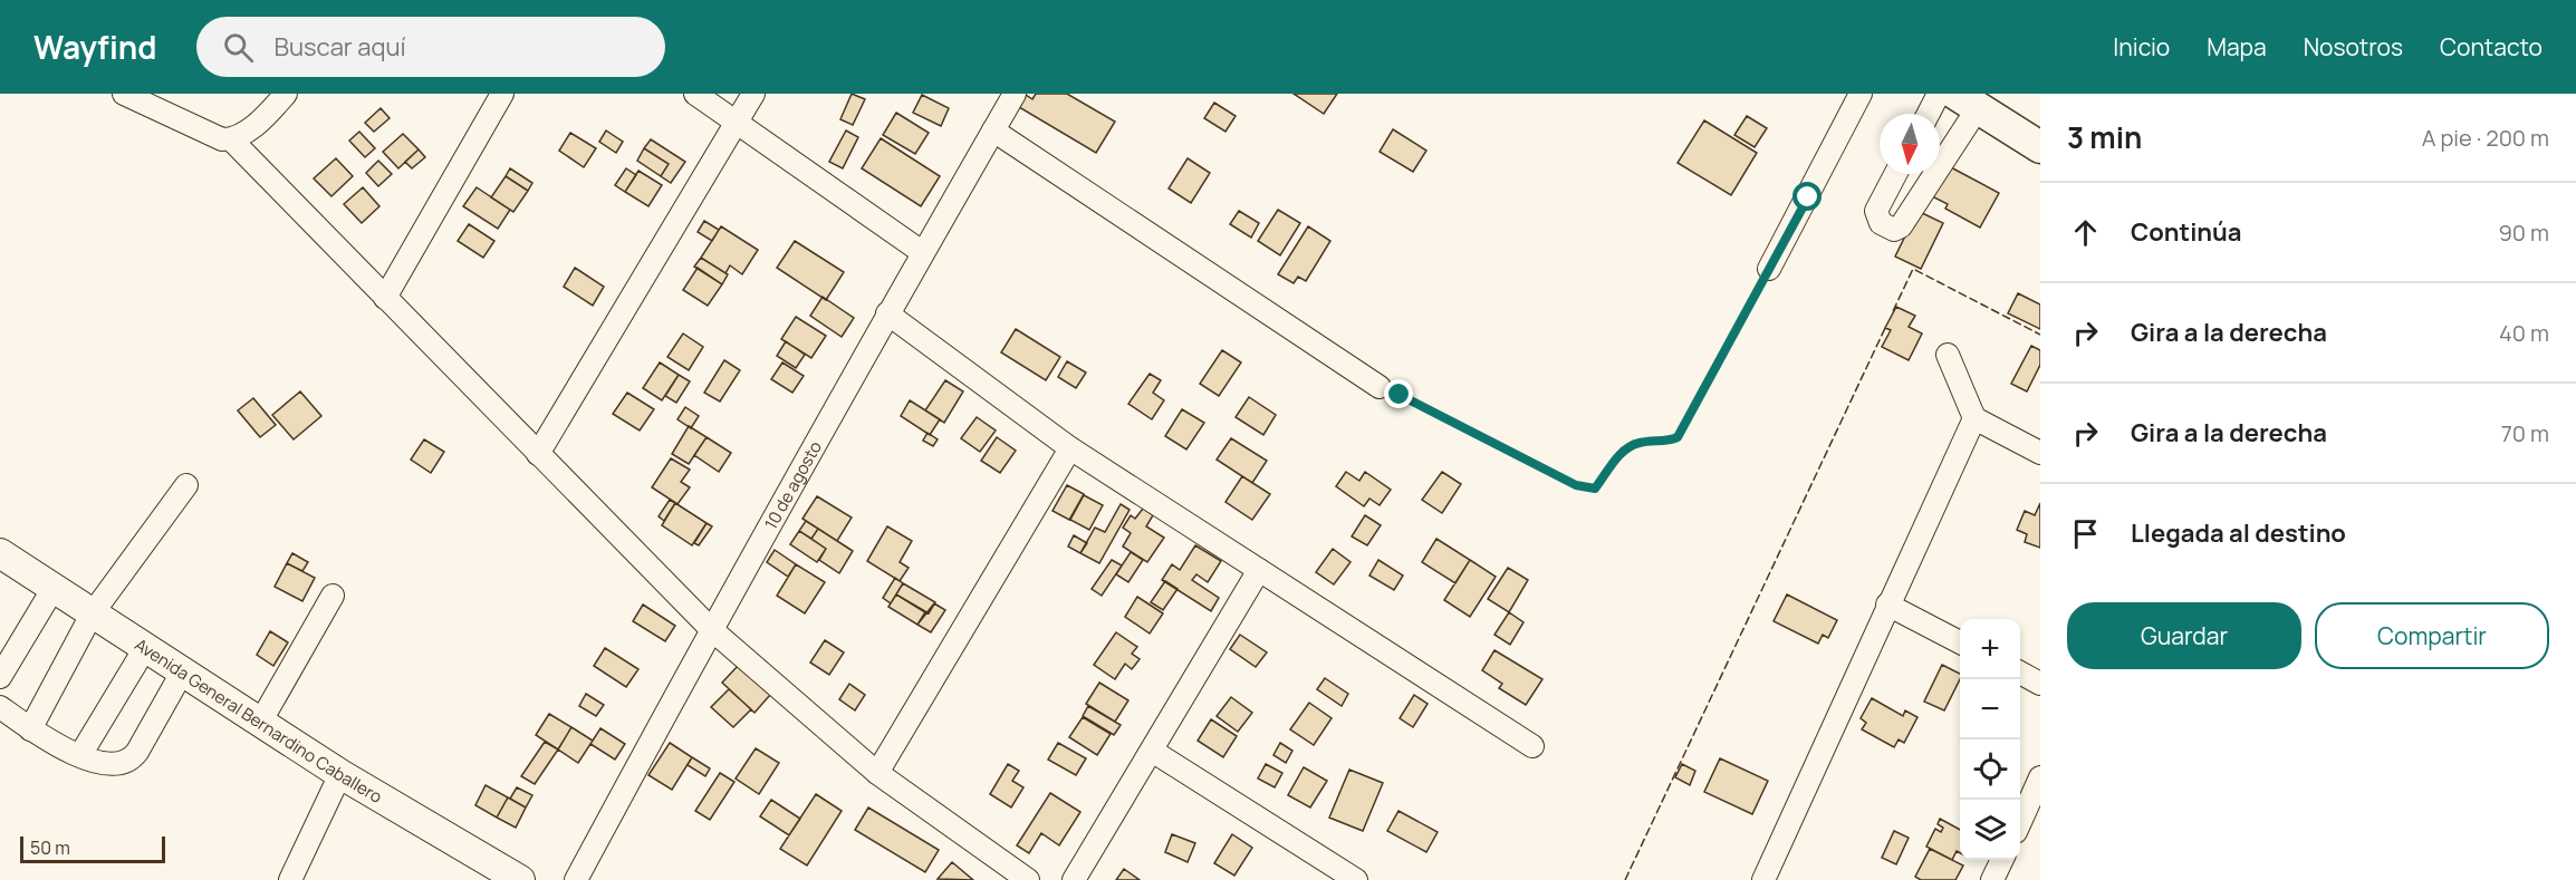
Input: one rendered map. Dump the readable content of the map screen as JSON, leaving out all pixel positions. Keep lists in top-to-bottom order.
{
  "streets": {
    "main road": ["Avenida General Bernardino Caballero"],
    "street": ["10 de agosto"]
  },
  "scale_bar": "50 m",
  "north": "bottom",
  "page": {
    "header": "Wayfind",
    "search": "Buscar aquí",
    "nav": [
      "Inicio",
      "Mapa",
      "Nosotros",
      "Contacto"
    ],
    "heading": ["3 min", "A pie · 200 m"],
    "list": [
      ["Continúa", "90 m"],
      ["Gira a la derecha", "40 m"],
      ["Gira a la derecha", "70 m"],
      "Llegada al destino"
    ],
    "buttons": ["Guardar", "Compartir"],
    "map_buttons": ["+", "−"],
    "scale": "50 m"
  }
}
